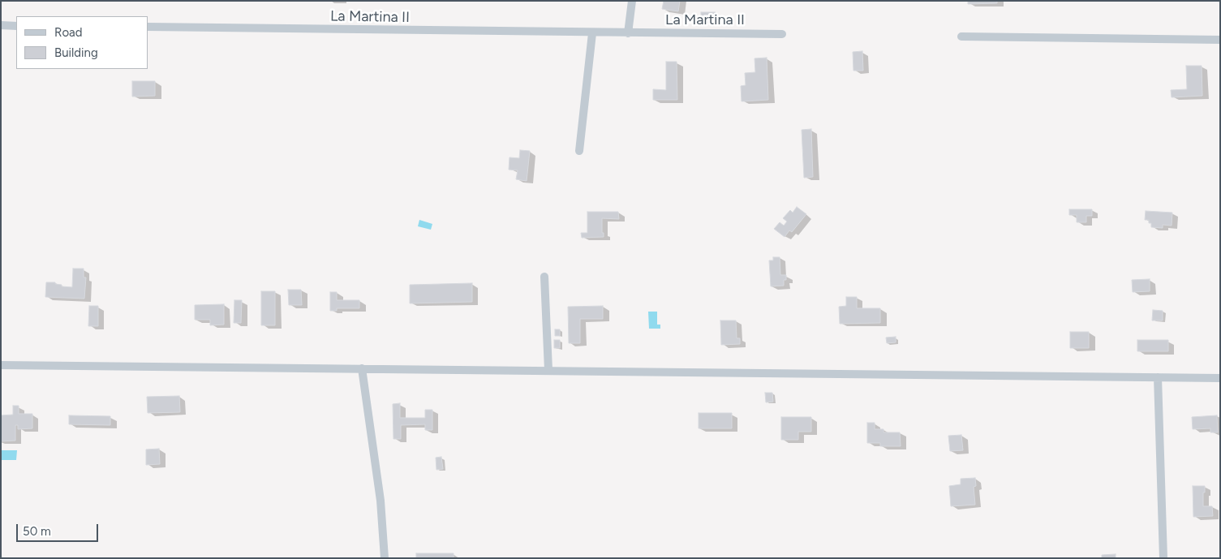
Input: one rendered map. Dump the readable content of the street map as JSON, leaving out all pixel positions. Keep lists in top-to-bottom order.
{
  "streets": {
    "street": ["La Martina II"]
  },
  "legend": ["Road", "Building"],
  "scale_bar": "50 m"
}
